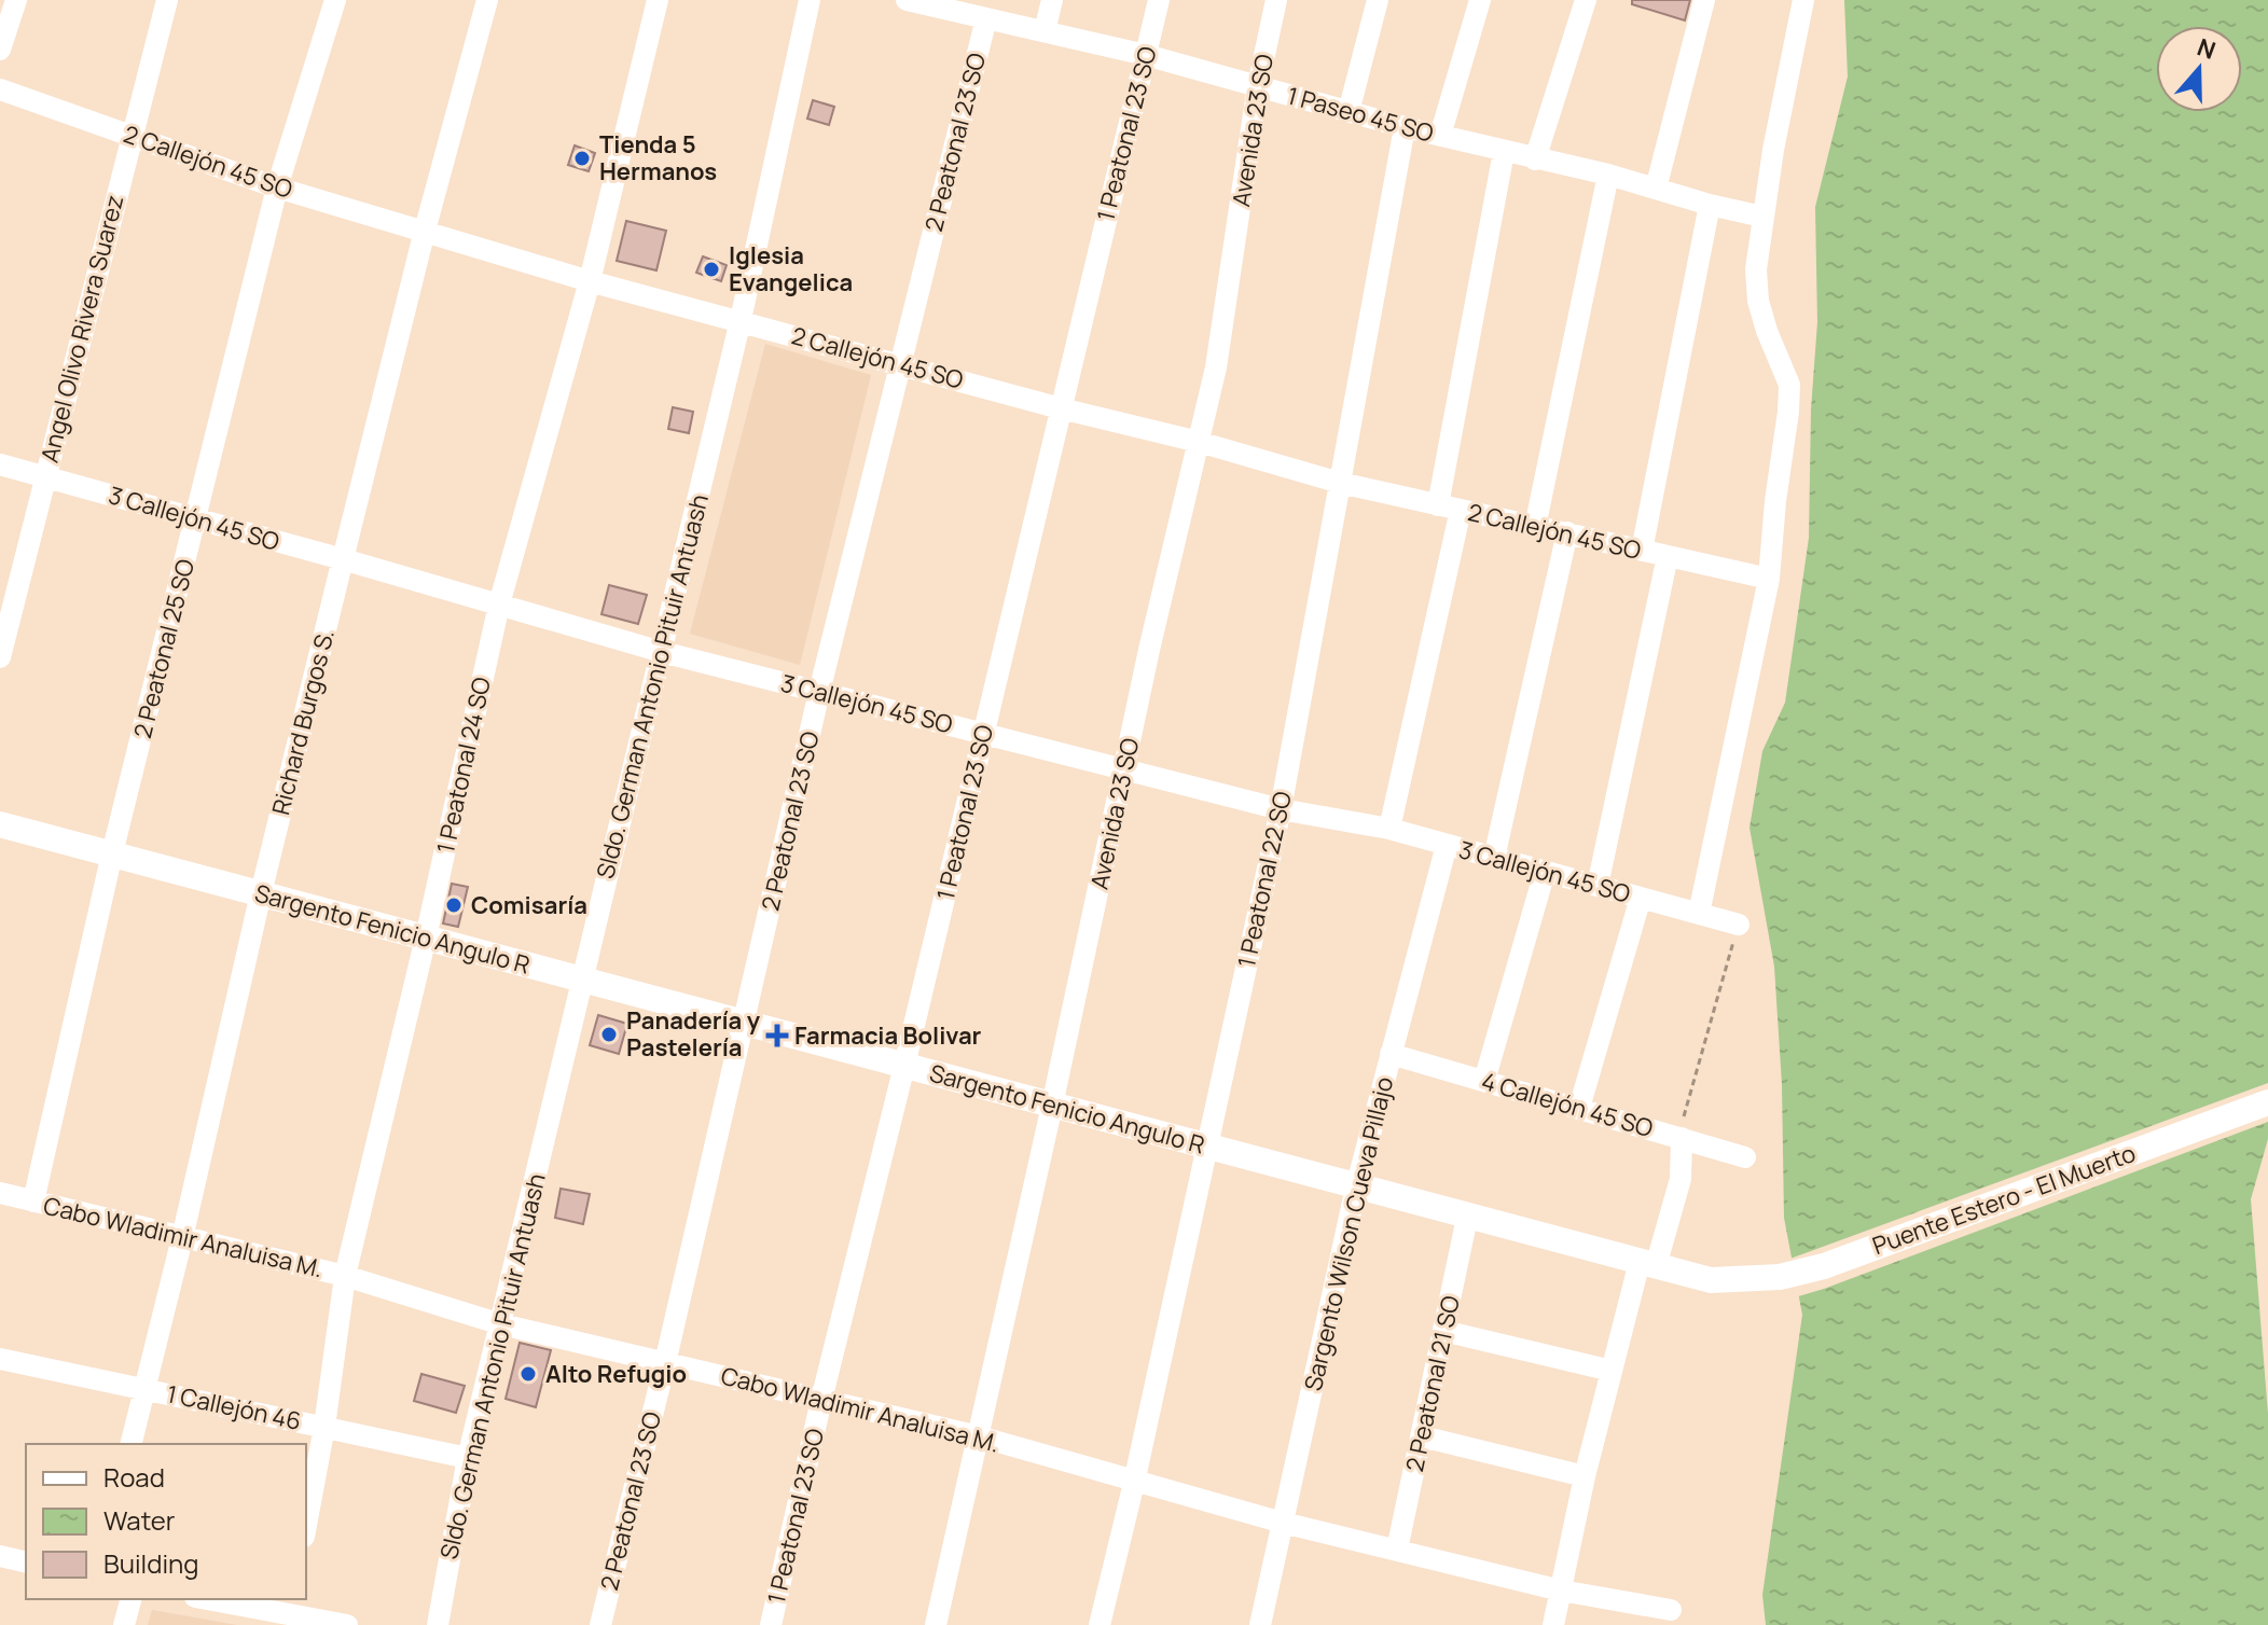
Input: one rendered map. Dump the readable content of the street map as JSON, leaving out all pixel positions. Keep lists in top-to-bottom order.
{
  "streets": {
    "street": [
      "1 Paseo 45 SO",
      "Avenida 23 SO",
      "1 Peatonal 23 SO",
      "2 Peatonal 23 SO",
      "2 Callejón 45 SO",
      "Angel Olivo Rivera Suarez",
      "3 Callejón 45 SO",
      "2 Peatonal 25 SO",
      "Sldo. German Antonio Pituir Antuash",
      "Richard Burgos S.",
      "1 Peatonal 24 SO",
      "1 Peatonal 22 SO",
      "Sargento Fenicio Angulo R",
      "4 Callejón 45 SO",
      "Puente Estero - El Muerto",
      "Sargento Wilson Cueva Pillajo",
      "Cabo Wladimir Analuisa M.",
      "2 Peatonal 21 SO",
      "1 Callejón 46"
    ]
  },
  "crossings": [
    ["1 Paseo 45 SO", "Avenida 23 SO"],
    ["1 Paseo 45 SO", "1 Peatonal 23 SO"],
    ["1 Paseo 45 SO", "2 Peatonal 23 SO"],
    ["1 Paseo 45 SO", "1 Peatonal 22 SO"],
    ["Avenida 23 SO", "2 Callejón 45 SO"],
    ["Avenida 23 SO", "3 Callejón 45 SO"],
    ["Avenida 23 SO", "Sargento Fenicio Angulo R"],
    ["Avenida 23 SO", "Cabo Wladimir Analuisa M."],
    ["1 Peatonal 23 SO", "2 Callejón 45 SO"],
    ["1 Peatonal 23 SO", "3 Callejón 45 SO"],
    ["1 Peatonal 23 SO", "Sargento Fenicio Angulo R"],
    ["1 Peatonal 23 SO", "Cabo Wladimir Analuisa M."],
    ["2 Peatonal 23 SO", "2 Callejón 45 SO"],
    ["2 Peatonal 23 SO", "3 Callejón 45 SO"],
    ["2 Peatonal 23 SO", "Sargento Fenicio Angulo R"],
    ["2 Peatonal 23 SO", "Cabo Wladimir Analuisa M."],
    ["2 Callejón 45 SO", "Angel Olivo Rivera Suarez"],
    ["2 Callejón 45 SO", "2 Peatonal 25 SO"],
    ["2 Callejón 45 SO", "Sldo. German Antonio Pituir Antuash"],
    ["2 Callejón 45 SO", "Richard Burgos S."],
    ["2 Callejón 45 SO", "1 Peatonal 24 SO"],
    ["2 Callejón 45 SO", "1 Peatonal 22 SO"],
    ["Angel Olivo Rivera Suarez", "3 Callejón 45 SO"],
    ["3 Callejón 45 SO", "2 Peatonal 25 SO"],
    ["3 Callejón 45 SO", "Sldo. German Antonio Pituir Antuash"],
    ["3 Callejón 45 SO", "Richard Burgos S."],
    ["3 Callejón 45 SO", "1 Peatonal 24 SO"],
    ["3 Callejón 45 SO", "1 Peatonal 22 SO"],
    ["3 Callejón 45 SO", "Sargento Wilson Cueva Pillajo"],
    ["2 Peatonal 25 SO", "Sargento Fenicio Angulo R"],
    ["2 Peatonal 25 SO", "Cabo Wladimir Analuisa M."],
    ["Sldo. German Antonio Pituir Antuash", "Sargento Fenicio Angulo R"],
    ["Sldo. German Antonio Pituir Antuash", "Cabo Wladimir Analuisa M."],
    ["Sldo. German Antonio Pituir Antuash", "1 Callejón 46"],
    ["Richard Burgos S.", "Sargento Fenicio Angulo R"],
    ["Richard Burgos S.", "Cabo Wladimir Analuisa M."],
    ["Richard Burgos S.", "1 Callejón 46"],
    ["1 Peatonal 24 SO", "Sargento Fenicio Angulo R"],
    ["1 Peatonal 24 SO", "Cabo Wladimir Analuisa M."],
    ["1 Peatonal 24 SO", "1 Callejón 46"],
    ["1 Peatonal 22 SO", "Sargento Fenicio Angulo R"],
    ["1 Peatonal 22 SO", "Cabo Wladimir Analuisa M."],
    ["Sargento Fenicio Angulo R", "Puente Estero - El Muerto"],
    ["Sargento Fenicio Angulo R", "Sargento Wilson Cueva Pillajo"],
    ["Sargento Fenicio Angulo R", "2 Peatonal 21 SO"],
    ["4 Callejón 45 SO", "Sargento Wilson Cueva Pillajo"],
    ["Sargento Wilson Cueva Pillajo", "Cabo Wladimir Analuisa M."],
    ["Cabo Wladimir Analuisa M.", "2 Peatonal 21 SO"]
  ],
  "places": {
    "other": [
      "Tienda 5 Hermanos",
      "Iglesia Evangelica",
      "Comisaría",
      "Panadería y Pastelería",
      "Alto Refugio"
    ],
    "health": ["Farmacia Bolivar"]
  },
  "legend": ["Road", "Water", "Building"],
  "north": "top"
}
